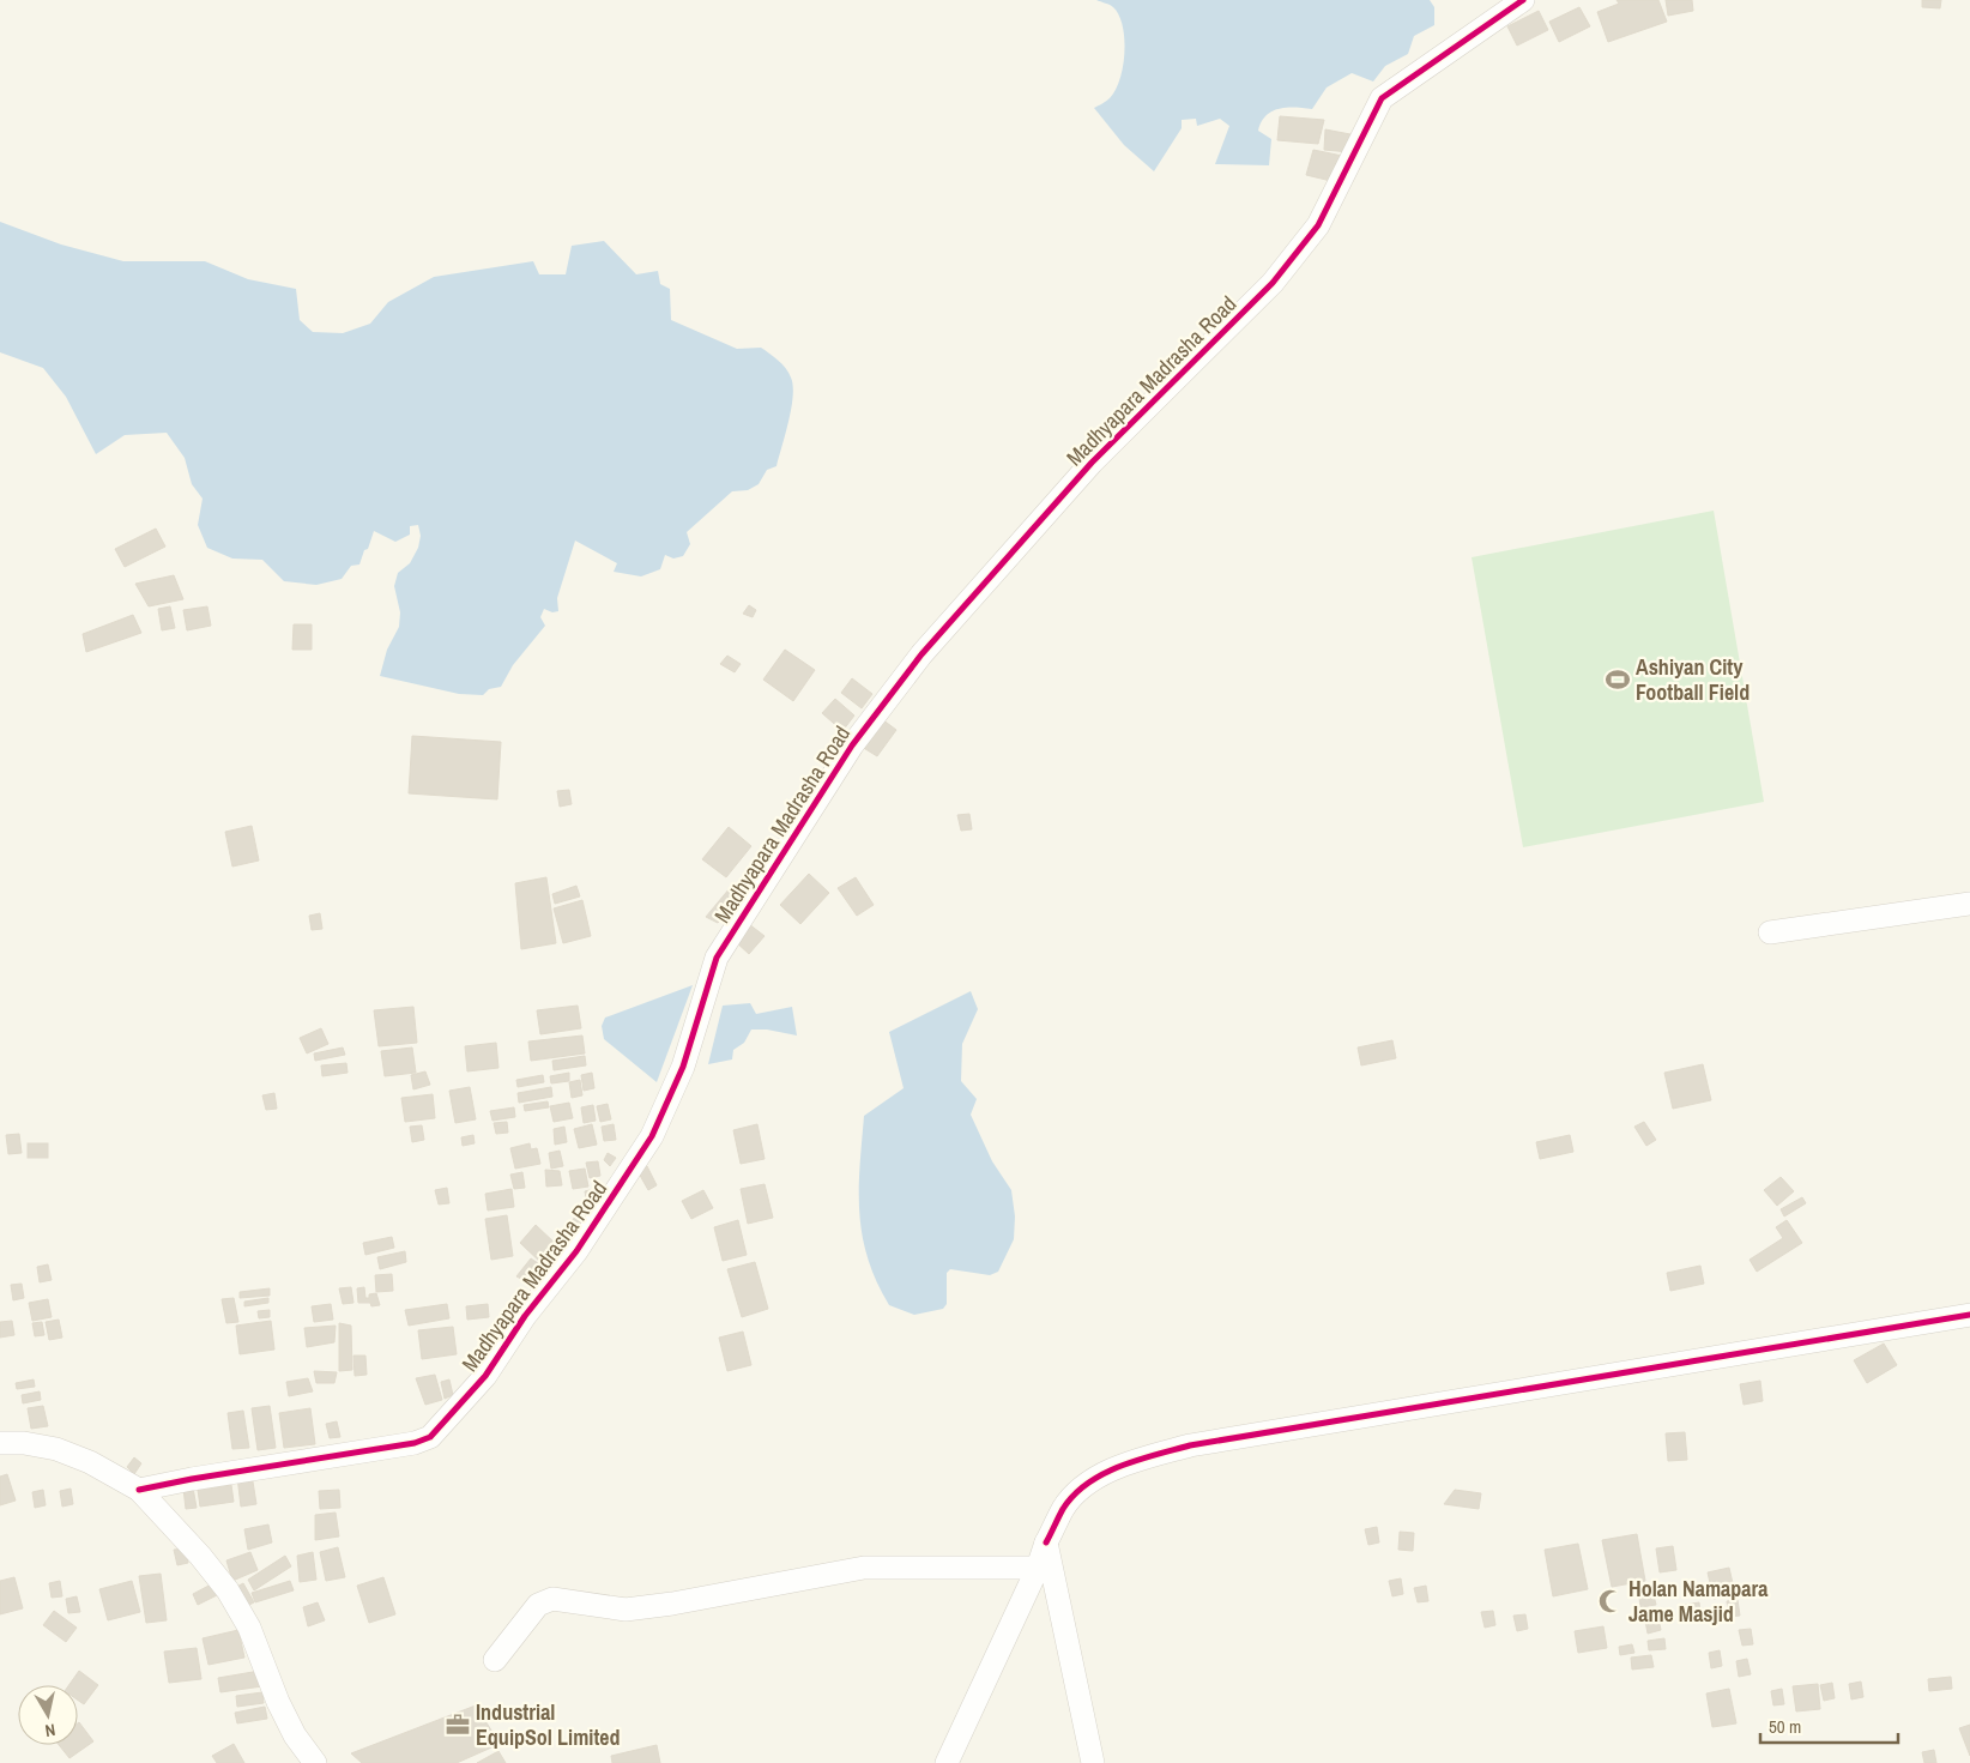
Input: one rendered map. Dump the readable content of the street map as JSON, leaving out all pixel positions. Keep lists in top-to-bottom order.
{
  "streets": {
    "street": ["Madhyapara Madrasha Road"]
  },
  "places": {
    "sports": ["Ashiyan City Football Field"],
    "mosque": ["Holan Namapara Jame Masjid"],
    "office": ["Industrial EquipSol Limited"]
  },
  "scale_bar": "50 m",
  "north": "bottom"
}
